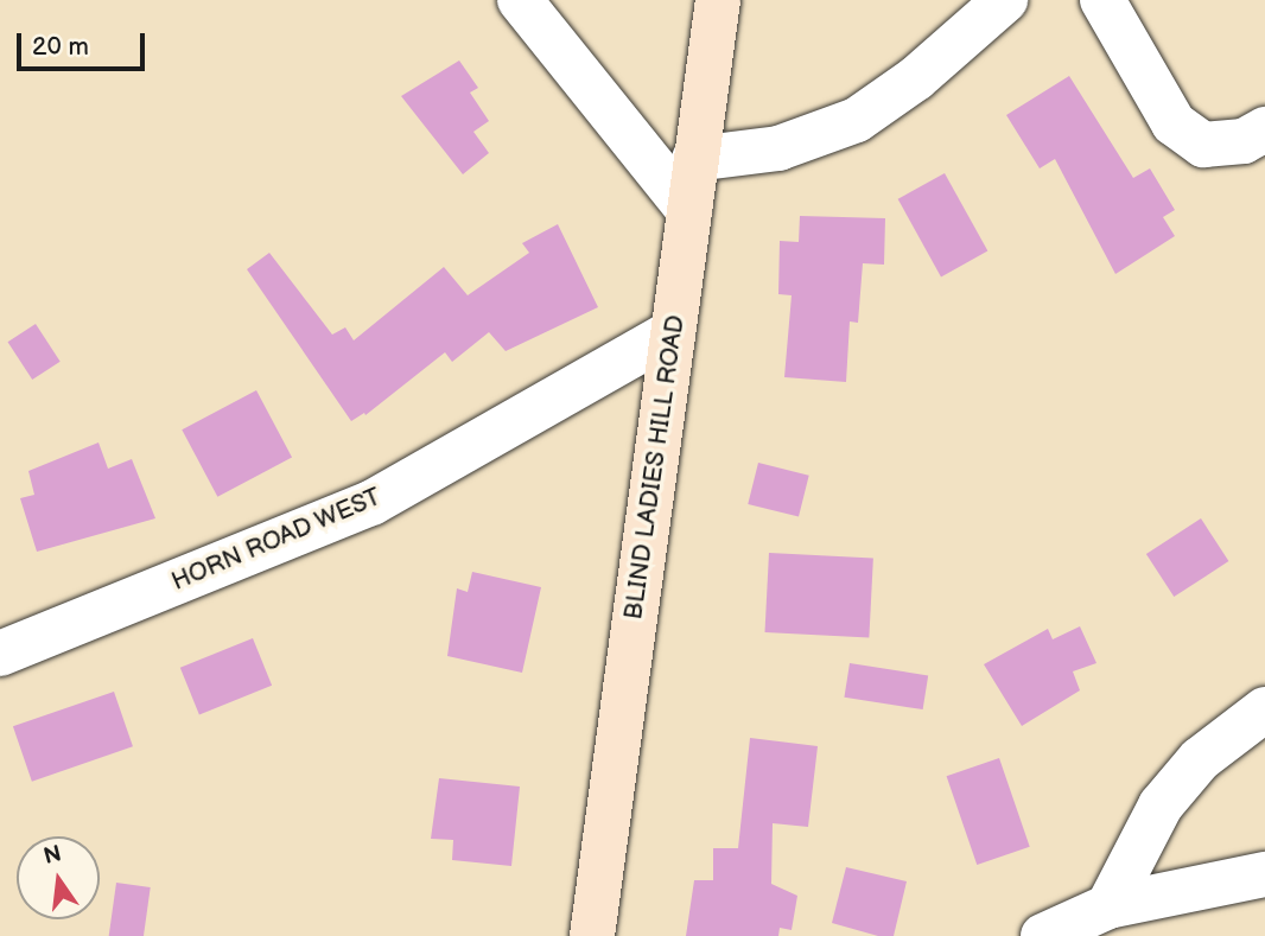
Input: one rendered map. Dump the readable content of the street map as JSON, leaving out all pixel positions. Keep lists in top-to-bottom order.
{
  "streets": {
    "street": ["BLIND LADIES HILL ROAD", "HORN ROAD WEST"]
  },
  "crossings": [
    ["BLIND LADIES HILL ROAD", "HORN ROAD WEST"]
  ],
  "scale_bar": "20 m",
  "north": "top"
}
